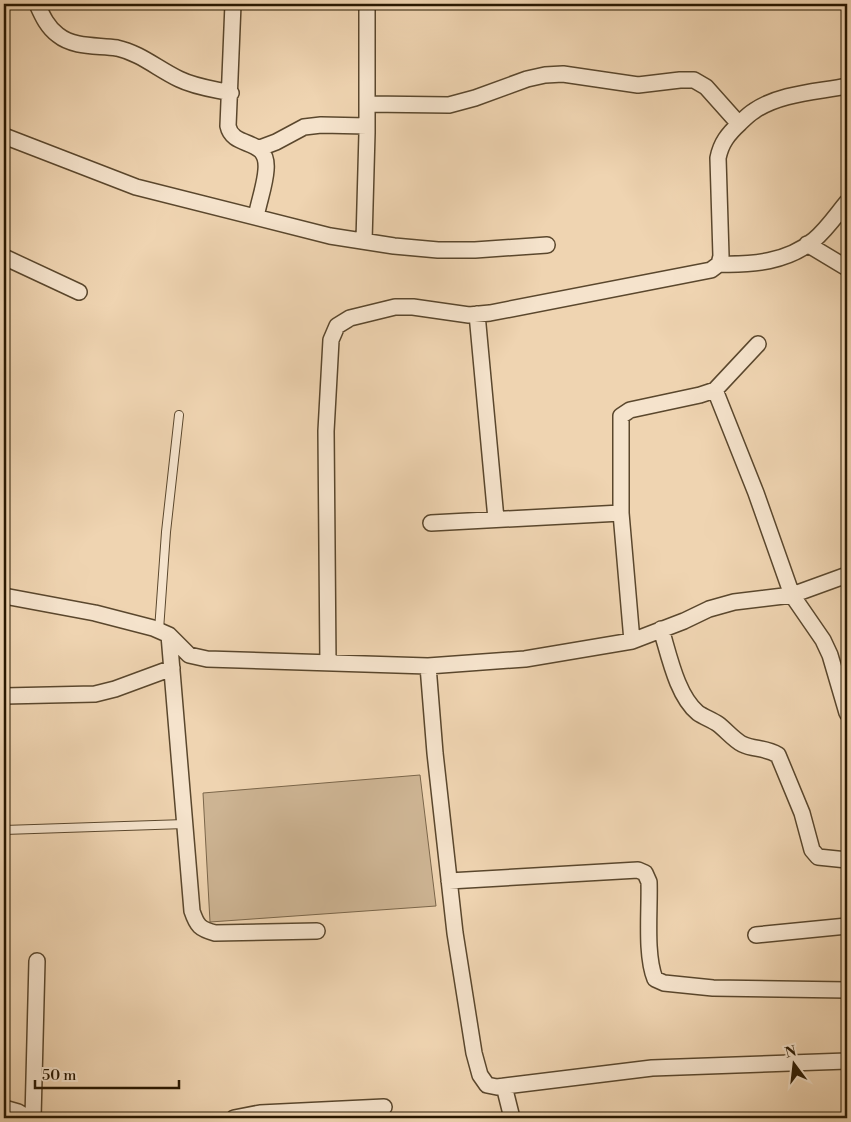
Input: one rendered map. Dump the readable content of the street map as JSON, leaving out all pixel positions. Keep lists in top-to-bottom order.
{
  "scale_bar": "50 m",
  "north": "top"
}
